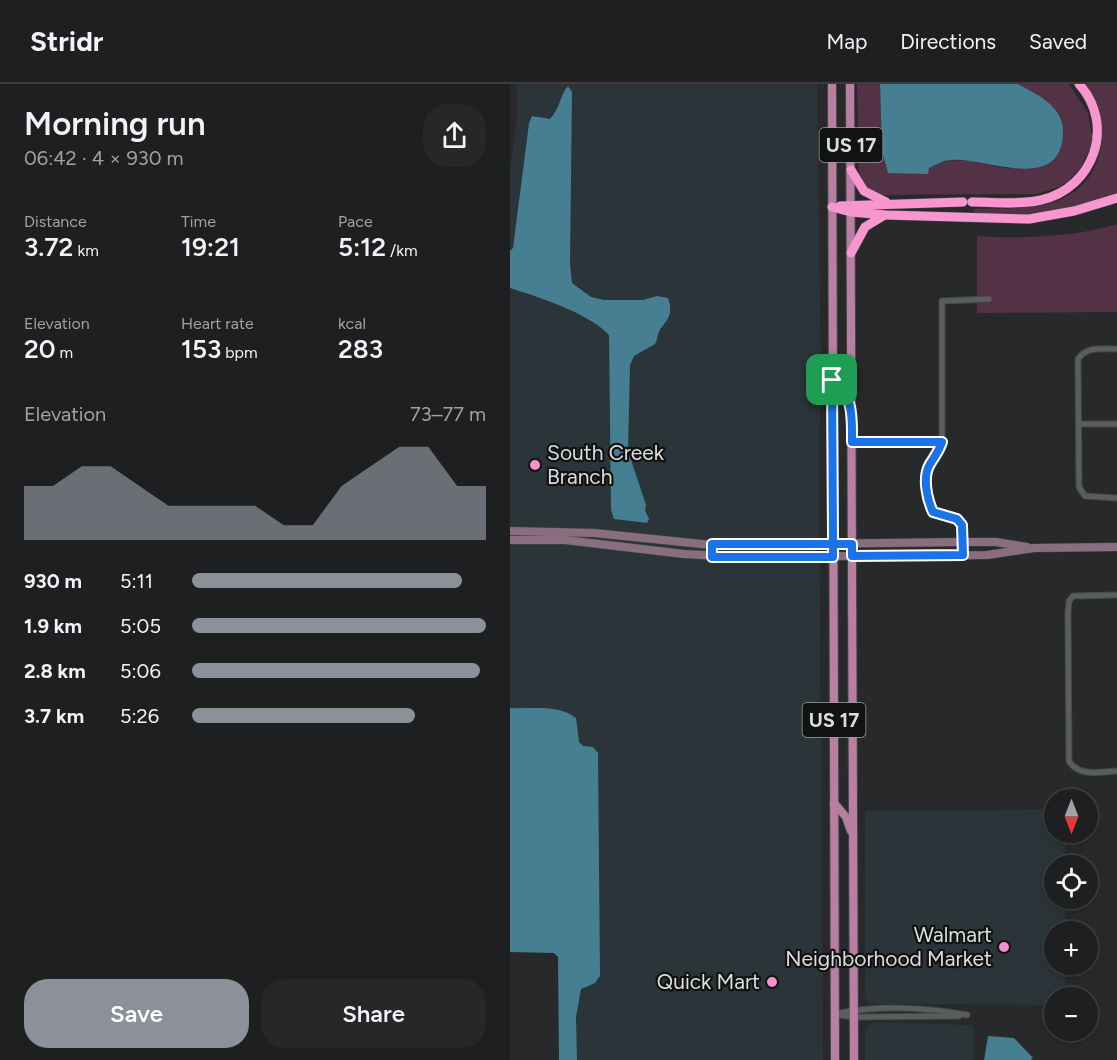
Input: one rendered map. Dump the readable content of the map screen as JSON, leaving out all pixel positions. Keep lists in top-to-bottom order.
{
  "streets": {
    "main road": ["US 17"]
  },
  "places": ["South Creek Branch", "Walmart Neighborhood Market", "Quick Mart"],
  "north": "bottom",
  "page": {
    "header": "Stridr",
    "nav": ["Map", "Directions", "Saved"],
    "heading": ["Morning run", "06:42 · 4 × 930 m"],
    "stats": [
      ["Distance", "3.72 km"],
      ["Time", "19:21"],
      ["Pace", "5:12 /km"],
      ["Elevation", "20 m"],
      ["Heart rate", "153 bpm"],
      ["kcal", "283"]
    ],
    "chart": ["Elevation", "73–77 m"],
    "list": [
      {
        "name": "930 m",
        "note": "5:11"
      },
      {
        "name": "1.9 km",
        "note": "5:05"
      },
      {
        "name": "2.8 km",
        "note": "5:06"
      },
      {
        "name": "3.7 km",
        "note": "5:26"
      }
    ],
    "map_buttons": ["+", "−"],
    "buttons": ["Save", "Share"]
  }
}
